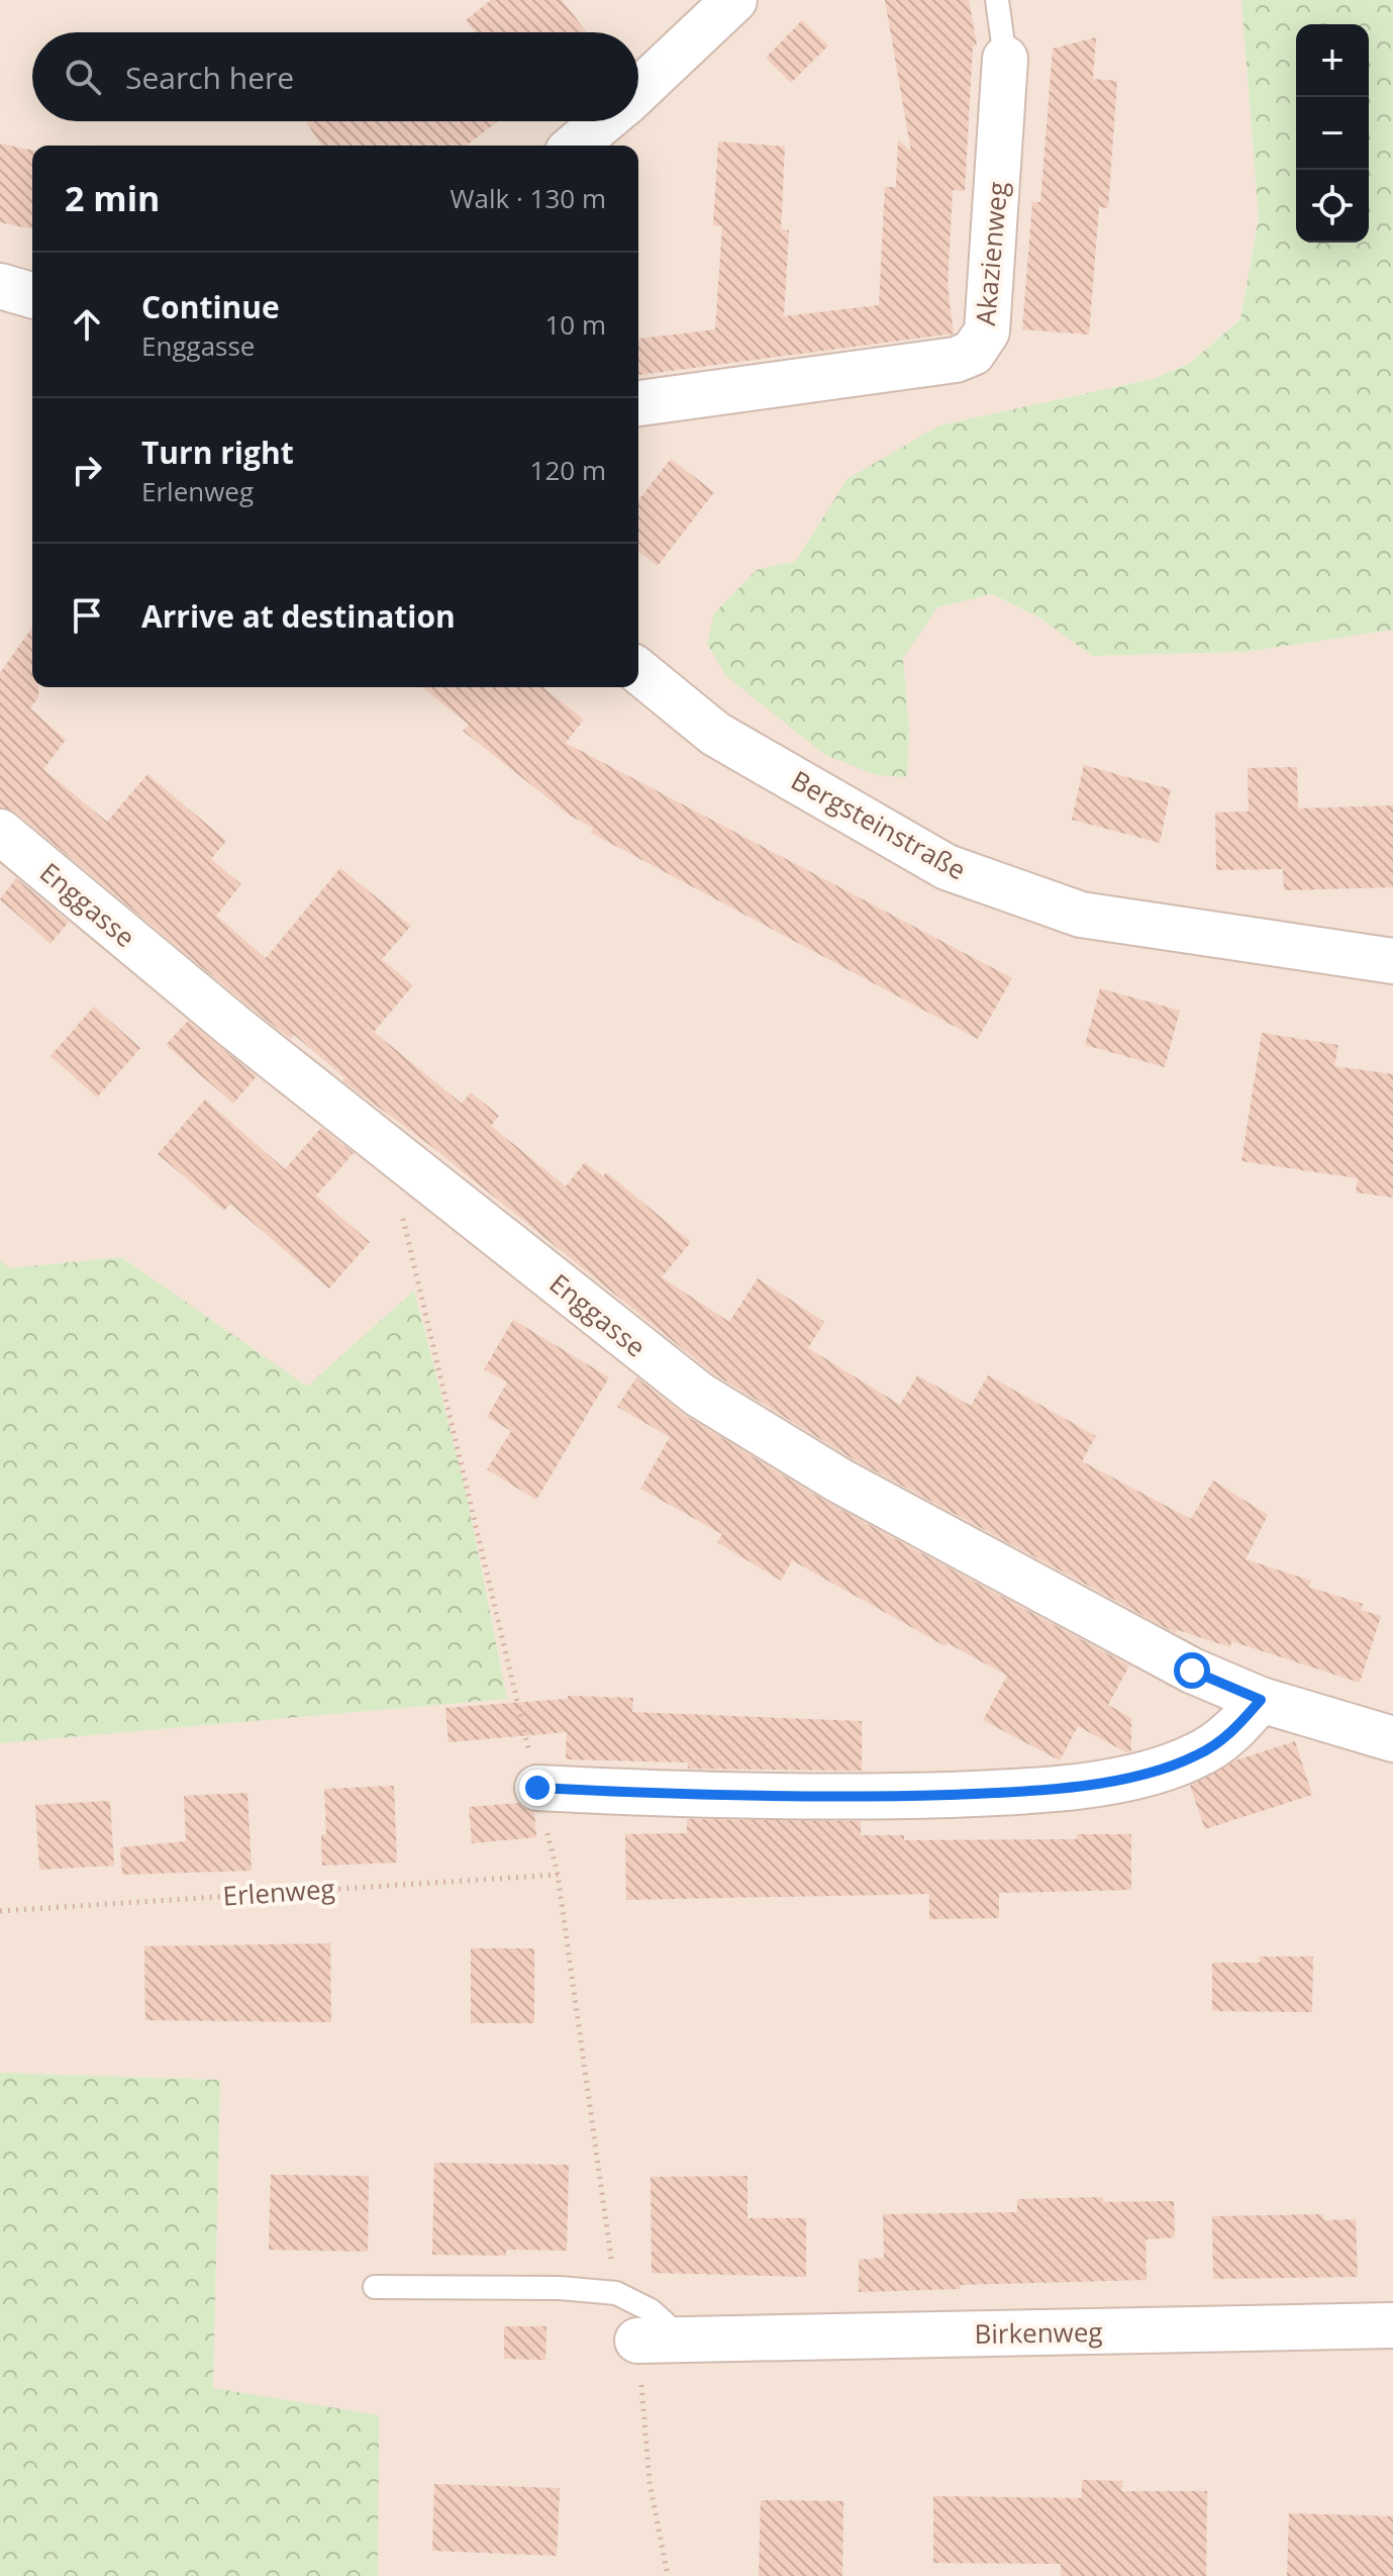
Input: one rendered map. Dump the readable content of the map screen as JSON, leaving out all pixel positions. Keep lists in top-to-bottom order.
{
  "streets": {
    "street": [
      "Akazienweg",
      "Bergsteinstraße",
      "Enggasse",
      "Birkenweg"
    ],
    "path": ["Erlenweg"]
  },
  "page": {
    "map_buttons": ["+", "−"],
    "search": "Search here",
    "heading": ["2 min", "Walk · 130 m"],
    "list": [
      ["Continue", "Enggasse", "10 m"],
      ["Turn right", "Erlenweg", "120 m"],
      "Arrive at destination"
    ]
  }
}
